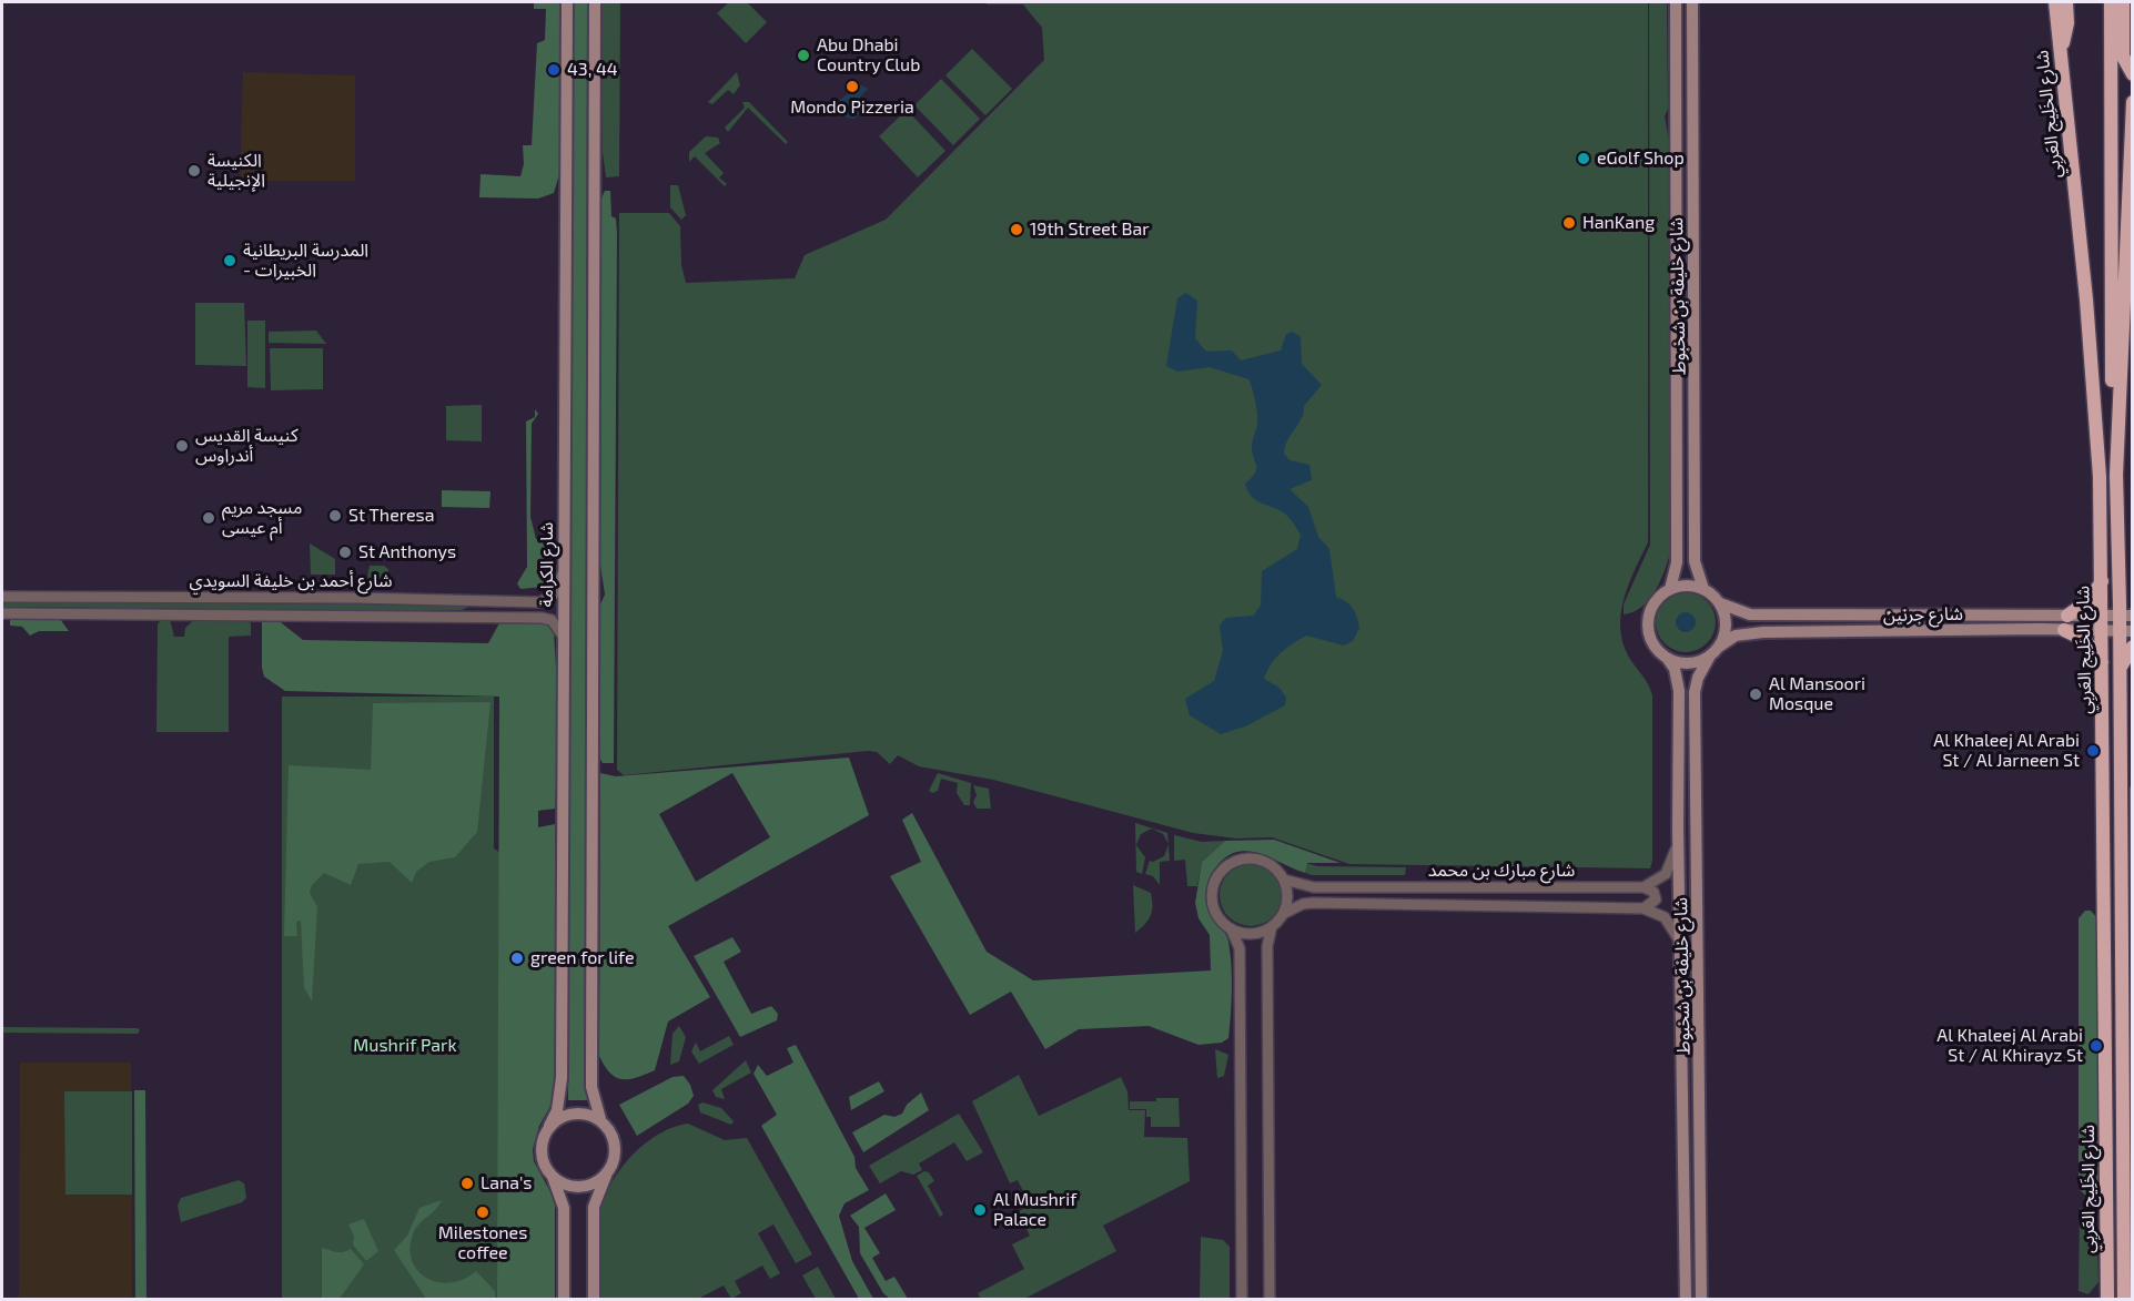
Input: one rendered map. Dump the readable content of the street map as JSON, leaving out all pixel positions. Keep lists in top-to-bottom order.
{
  "streets": {
    "highway": ["شارع الخَلِيج العَربِي"],
    "main road": ["شارع خليفة بن شخبوط", "شارع الكرامة", "شارع جرنين"],
    "street": ["شارع أحمد بن خليفة السويدي", "شارع مبارك بن محمد"]
  },
  "crossings": [
    ["شارع الخَلِيج العَربِي", "شارع جرنين"],
    ["شارع خليفة بن شخبوط", "شارع جرنين"],
    ["شارع الكرامة", "شارع أحمد بن خليفة السويدي"]
  ],
  "parks": ["Mushrif Park"],
  "places": [
    "Abu Dhabi Country Club",
    "43, 44",
    "Mondo Pizzeria",
    "eGolf Shop",
    "الكنيسة الإنجيلية",
    "HanKang",
    "19th Street Bar",
    "المدرسة البريطانية - الخبيرات",
    "كنيسة القديس أندراوس",
    "St Theresa",
    "مسجد مريم أم عيسى",
    "St Anthonys",
    "Al Mansoori Mosque",
    "Al Khaleej Al Arabi St / Al Jarneen St",
    "green for life",
    "Al Khaleej Al Arabi St / Al Khirayz St",
    "Lana's",
    "Al Mushrif Palace",
    "Milestones coffee"
  ]
}
